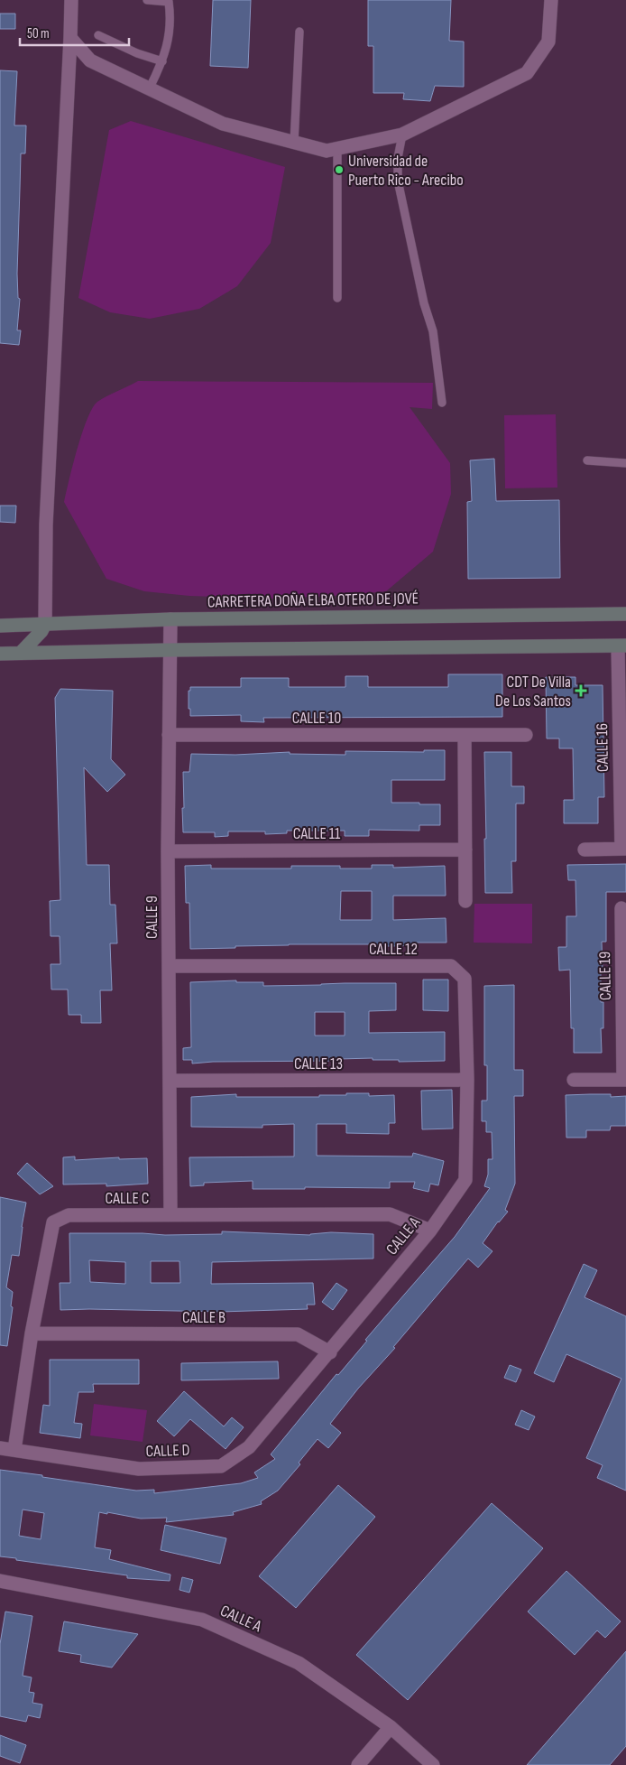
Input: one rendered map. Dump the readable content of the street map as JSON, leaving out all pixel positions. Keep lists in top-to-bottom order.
{
  "streets": {
    "street": [
      "CARRETERA DOÑA ELBA OTERO DE JOVÉ",
      "CALLE 10",
      "CALLE 16",
      "CALLE 11",
      "CALLE 9",
      "CALLE 12",
      "CALLE 19",
      "CALLE 13",
      "CALLE C",
      "CALLE A",
      "CALLE B",
      "CALLE D"
    ]
  },
  "crossings": [
    ["CARRETERA DOÑA ELBA OTERO DE JOVÉ", "CALLE 9"],
    ["CALLE 10", "CALLE 9"],
    ["CALLE 11", "CALLE 9"],
    ["CALLE 9", "CALLE 12"],
    ["CALLE 9", "CALLE 13"],
    ["CALLE 9", "CALLE C"],
    ["CALLE 12", "CALLE 13"],
    ["CALLE 12", "CALLE A"],
    ["CALLE C", "CALLE A"],
    ["CALLE C", "CALLE B"],
    ["CALLE C", "CALLE D"],
    ["CALLE A", "CALLE B"],
    ["CALLE A", "CALLE D"],
    ["CALLE B", "CALLE D"]
  ],
  "places": {
    "other": ["Universidad de Puerto Rico - Arecibo"],
    "health": ["CDT De Villa De Los Santos"]
  },
  "scale_bar": "50 m"
}
